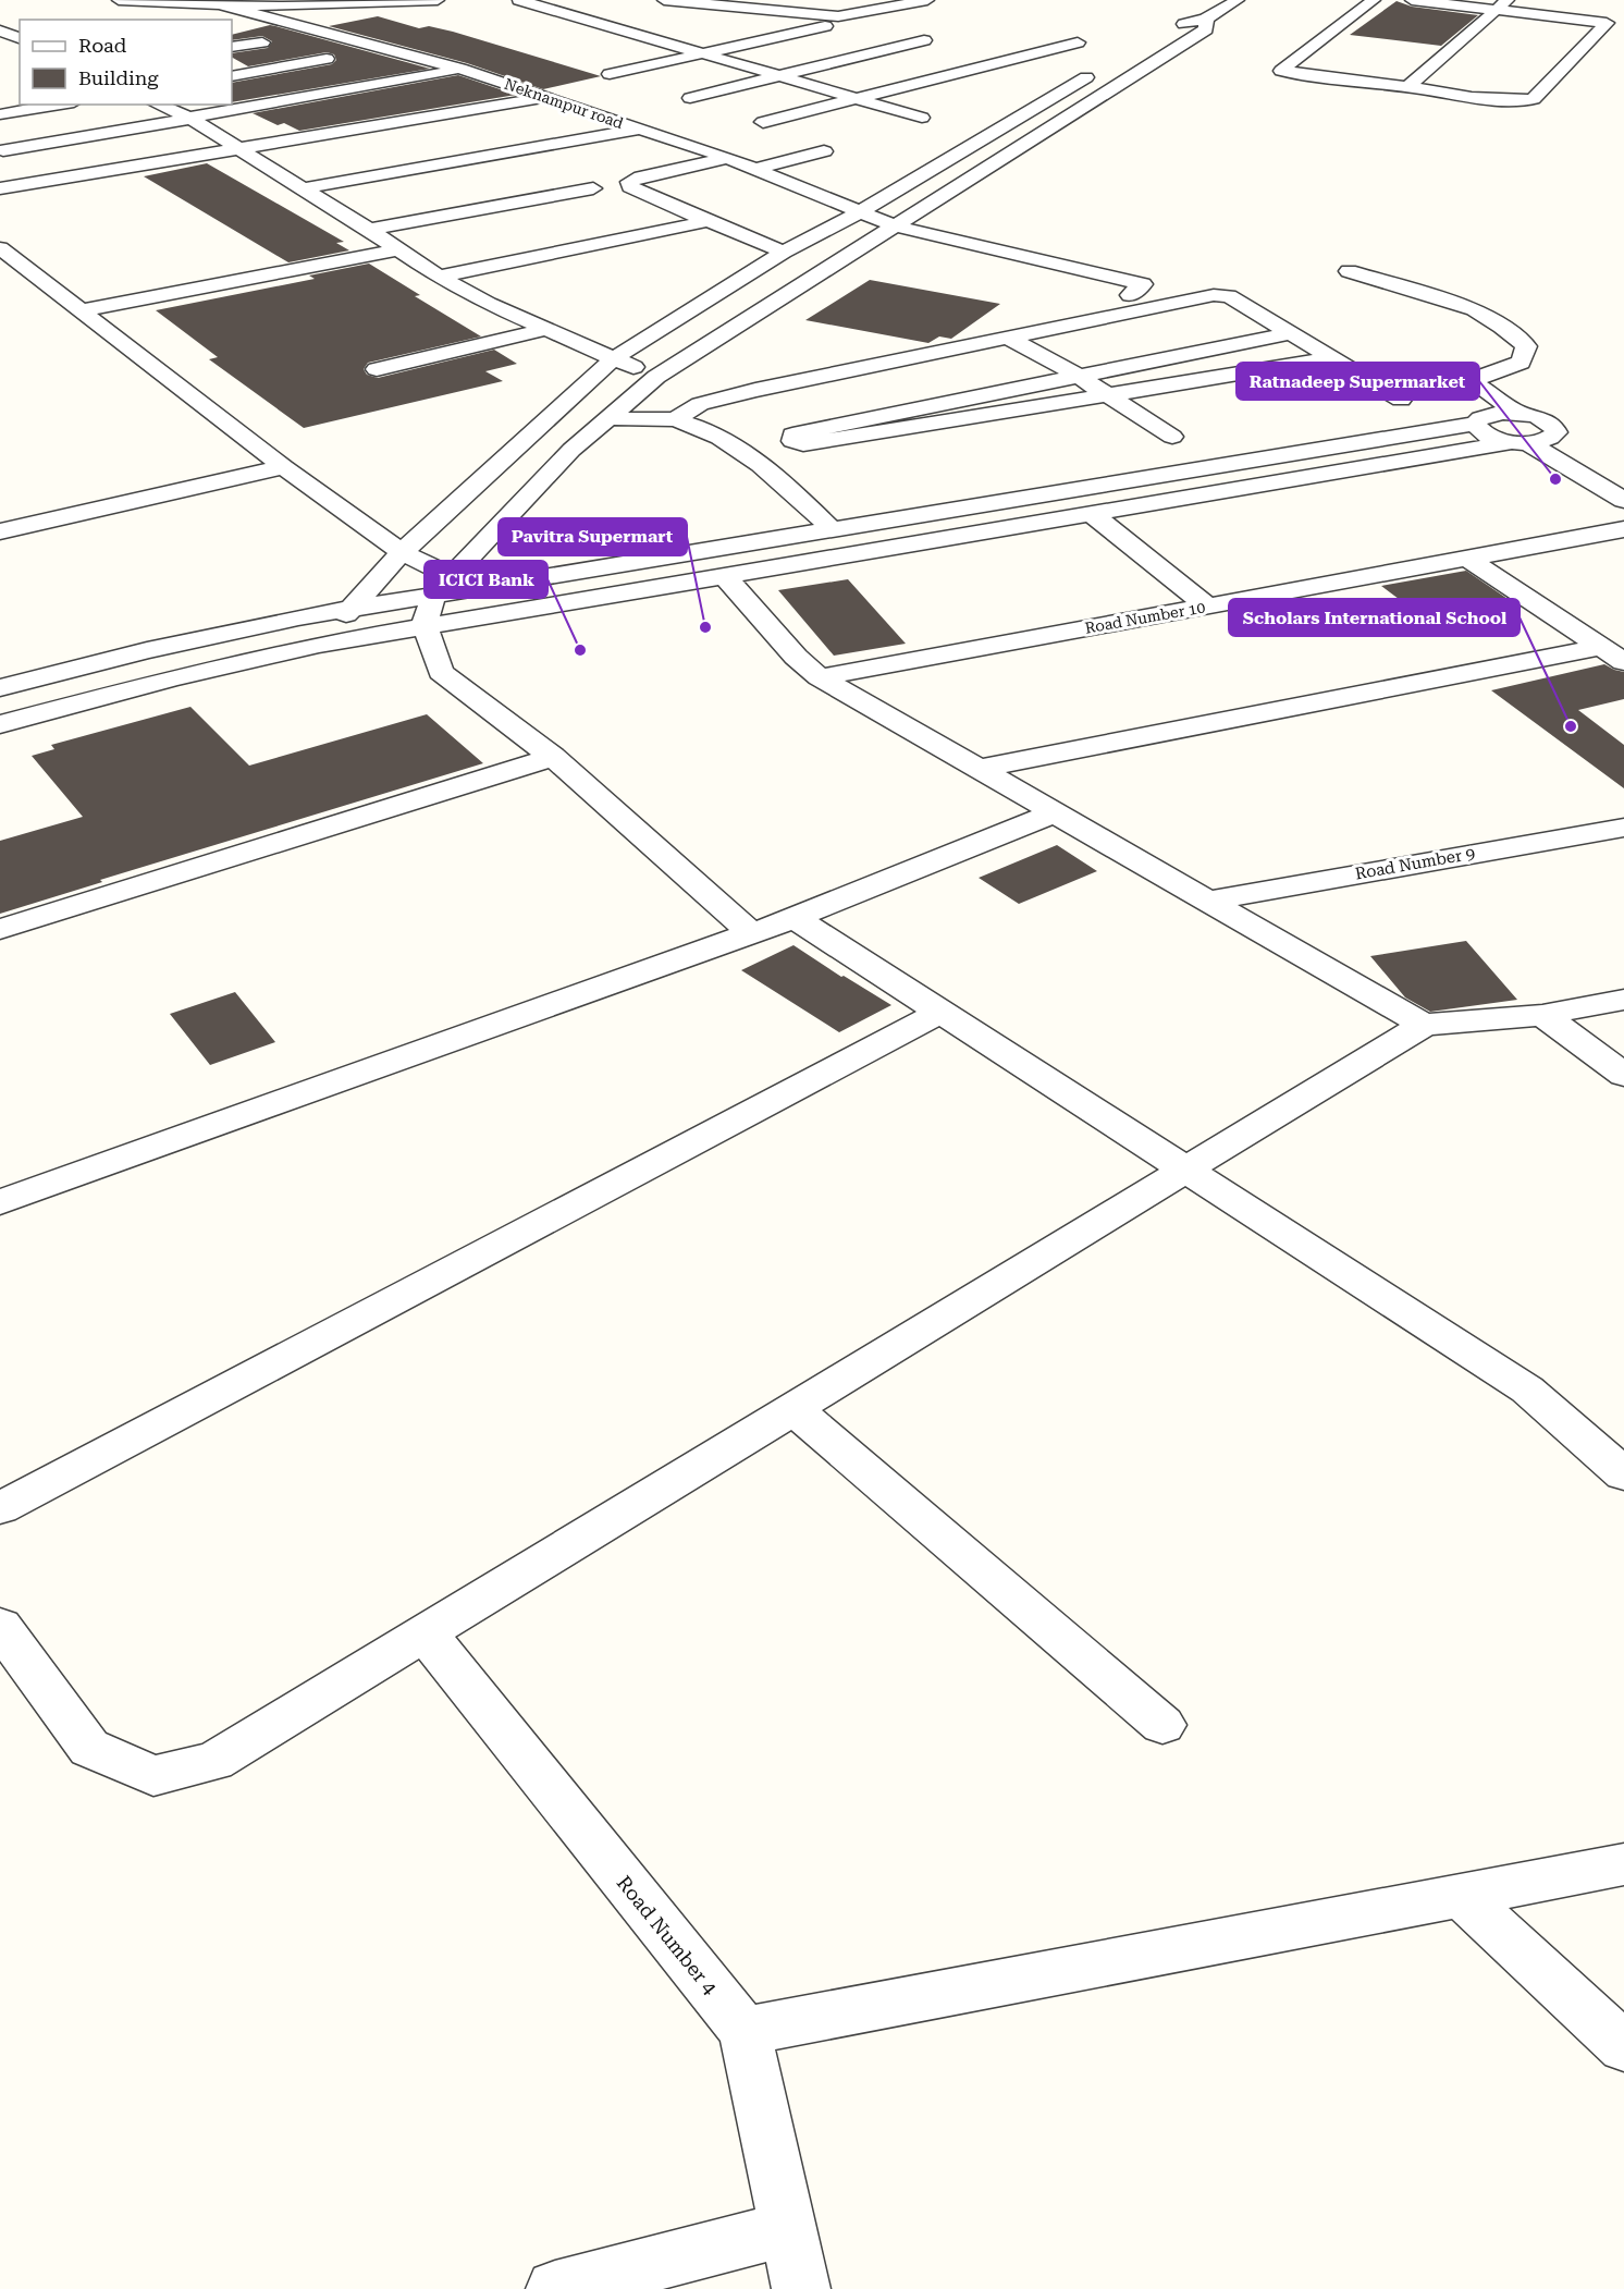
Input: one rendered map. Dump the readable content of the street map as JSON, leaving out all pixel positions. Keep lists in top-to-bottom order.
{
  "streets": {
    "street": [
      "Neknampur road",
      "Road Number 10",
      "Road Number 9",
      "Road Number 4"
    ]
  },
  "places": [
    "Ratnadeep Supermarket",
    "Pavitra Supermart",
    "ICICI Bank",
    "Scholars International School"
  ],
  "legend": ["Road", "Building"]
}
